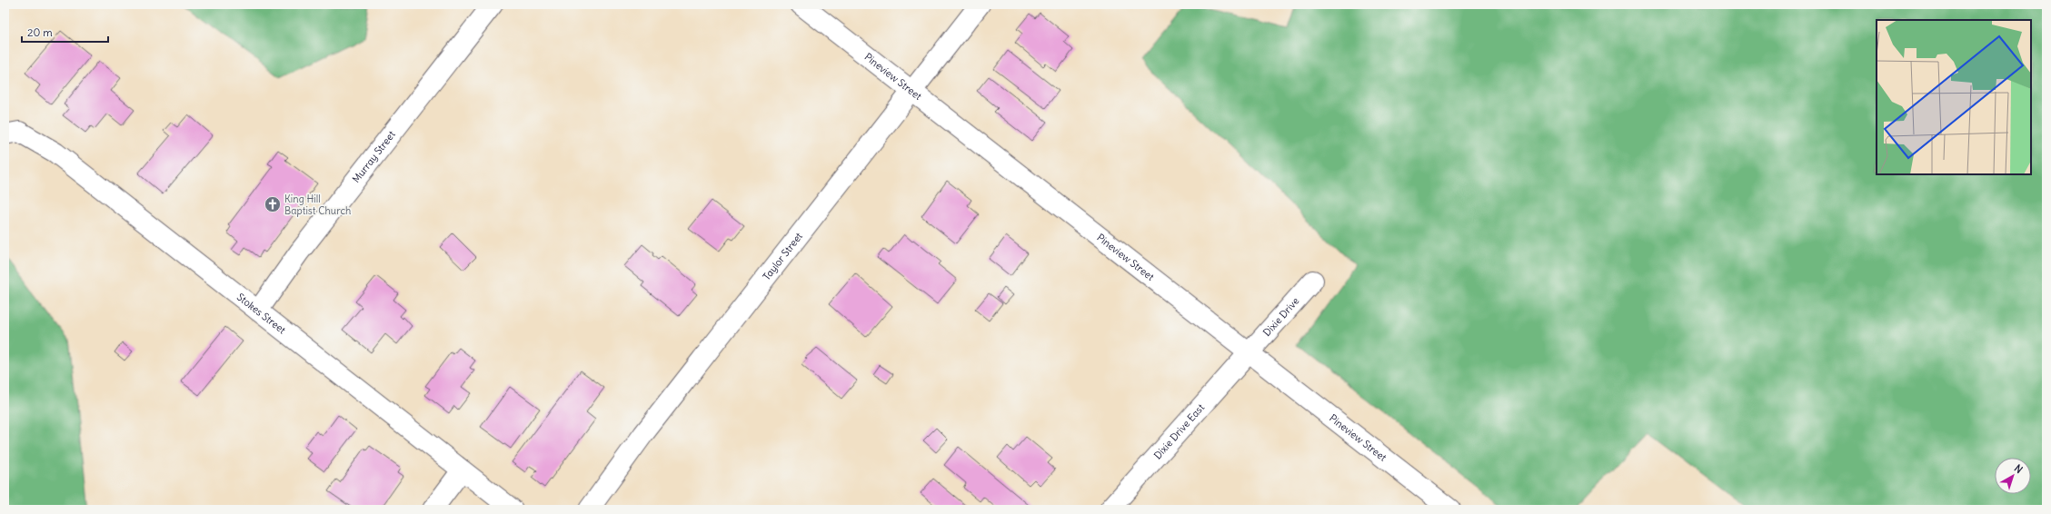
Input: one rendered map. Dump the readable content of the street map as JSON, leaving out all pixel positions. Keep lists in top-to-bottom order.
{
  "streets": {
    "street": [
      "Pineview Street",
      "Murray Street",
      "Taylor Street",
      "Stokes Street",
      "Dixie Drive",
      "Dixie Drive East"
    ]
  },
  "crossings": [
    ["Pineview Street", "Taylor Street"],
    ["Pineview Street", "Dixie Drive"],
    ["Pineview Street", "Dixie Drive East"],
    ["Murray Street", "Stokes Street"],
    ["Dixie Drive", "Dixie Drive East"]
  ],
  "places": {
    "church": ["King Hill Baptist Church"]
  },
  "scale_bar": "20 m",
  "north": "top right"
}
